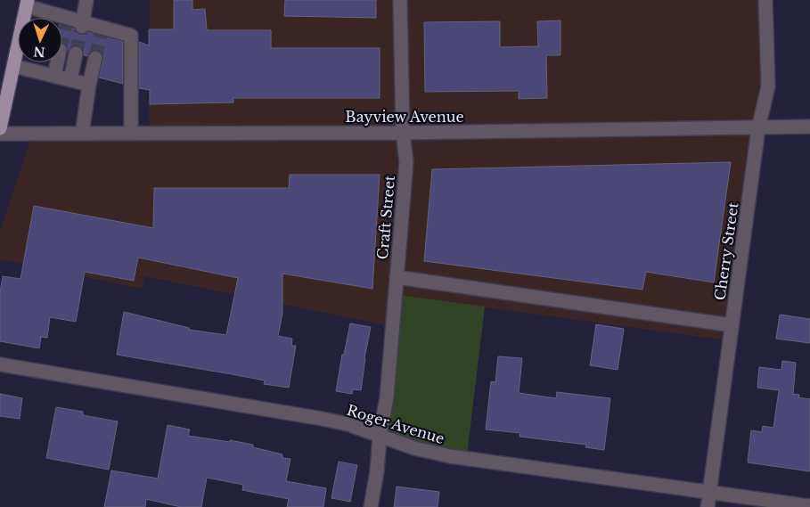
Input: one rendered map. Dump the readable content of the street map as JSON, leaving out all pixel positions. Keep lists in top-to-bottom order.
{
  "streets": {
    "street": [
      "Bayview Avenue",
      "Craft Street",
      "Cherry Street",
      "Roger Avenue"
    ]
  },
  "crossings": [
    ["Bayview Avenue", "Craft Street"],
    ["Bayview Avenue", "Cherry Street"],
    ["Craft Street", "Roger Avenue"],
    ["Cherry Street", "Roger Avenue"]
  ],
  "north": "bottom"
}
